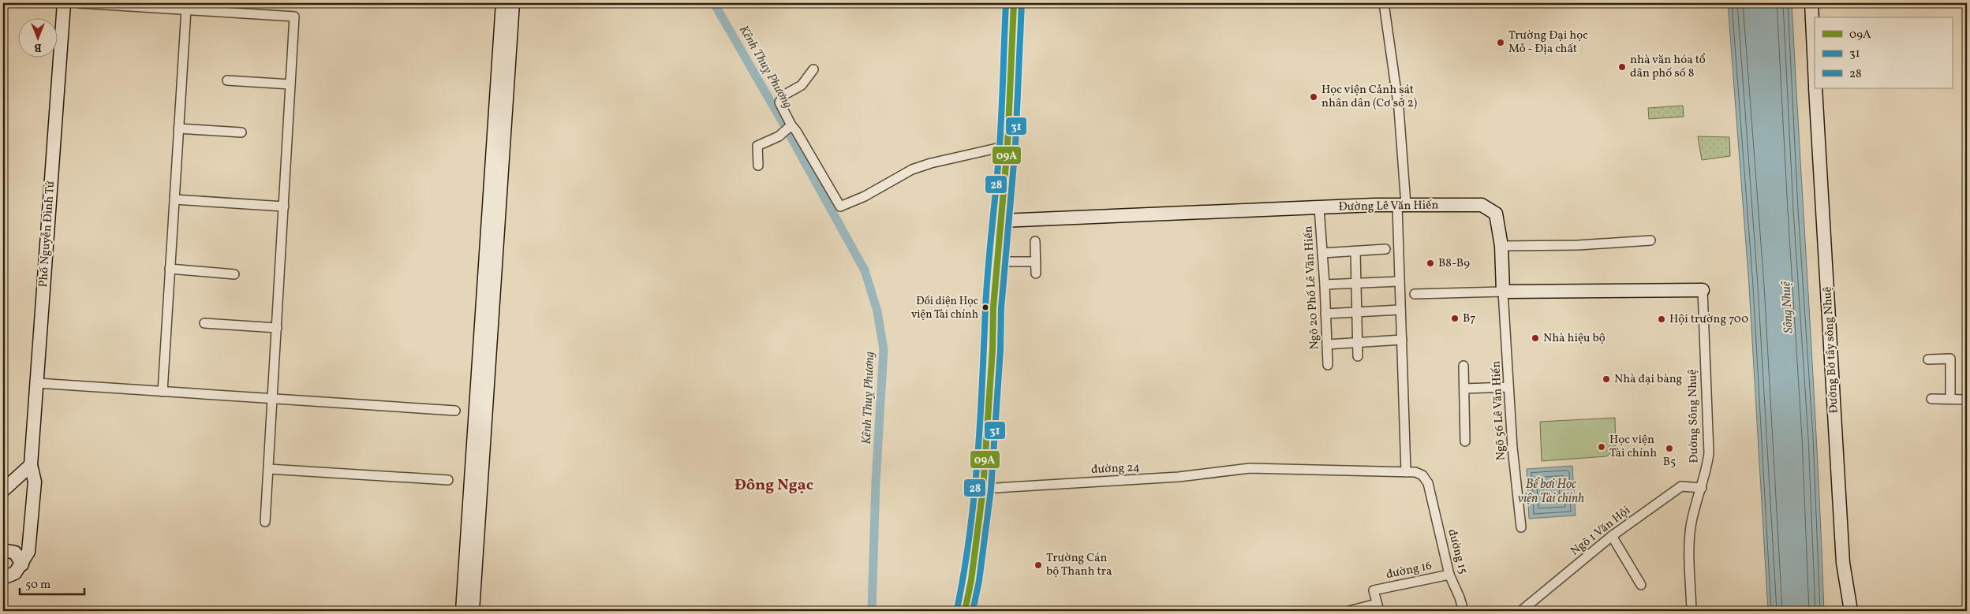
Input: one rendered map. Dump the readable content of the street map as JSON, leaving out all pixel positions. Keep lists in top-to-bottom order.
{
  "streets": {
    "street": [
      "Đường Lê Văn Hiến",
      "Phố Nguyễn Đình Tứ",
      "Ngõ 20 Phố Lê Văn Hiến",
      "Đường Bờ tây sông Nhuệ",
      "Ngõ 56 Lê Văn Hiến",
      "Đường Sông Nhuệ",
      "đường 24",
      "Ngõ 1 Văn Hội",
      "đường 15",
      "đường 16"
    ]
  },
  "crossings": [
    ["Đường Lê Văn Hiến", "Ngõ 20 Phố Lê Văn Hiến"],
    ["Đường Lê Văn Hiến", "Ngõ 56 Lê Văn Hiến"],
    ["Đường Sông Nhuệ", "Ngõ 1 Văn Hội"],
    ["đường 24", "đường 15"],
    ["đường 15", "đường 16"]
  ],
  "districts": ["Đông Ngạc"],
  "water": ["Kênh Thuỵ Phương", "Sông Nhuệ", "Bể bơi Học viện Tài chính"],
  "places": [
    "Trường Đại học Mỏ - Địa chất",
    "nhà văn hóa tổ dân phố số 8",
    "Học viện Cảnh sát nhân dân (Cơ sở 2)",
    "B8-B9",
    "Đối diện Học viện Tài chính",
    "B7",
    "Hội trường 700",
    "Nhà hiệu bộ",
    "Nhà đại bàng",
    "Học viện Tài chính",
    "B5",
    "Trường Cán bộ Thanh tra"
  ],
  "lines": ["transit line 09A", "transit line 31", "transit line 28"],
  "legend": ["09A", "31", "28"],
  "scale_bar": "50 m",
  "north": "bottom"
}
